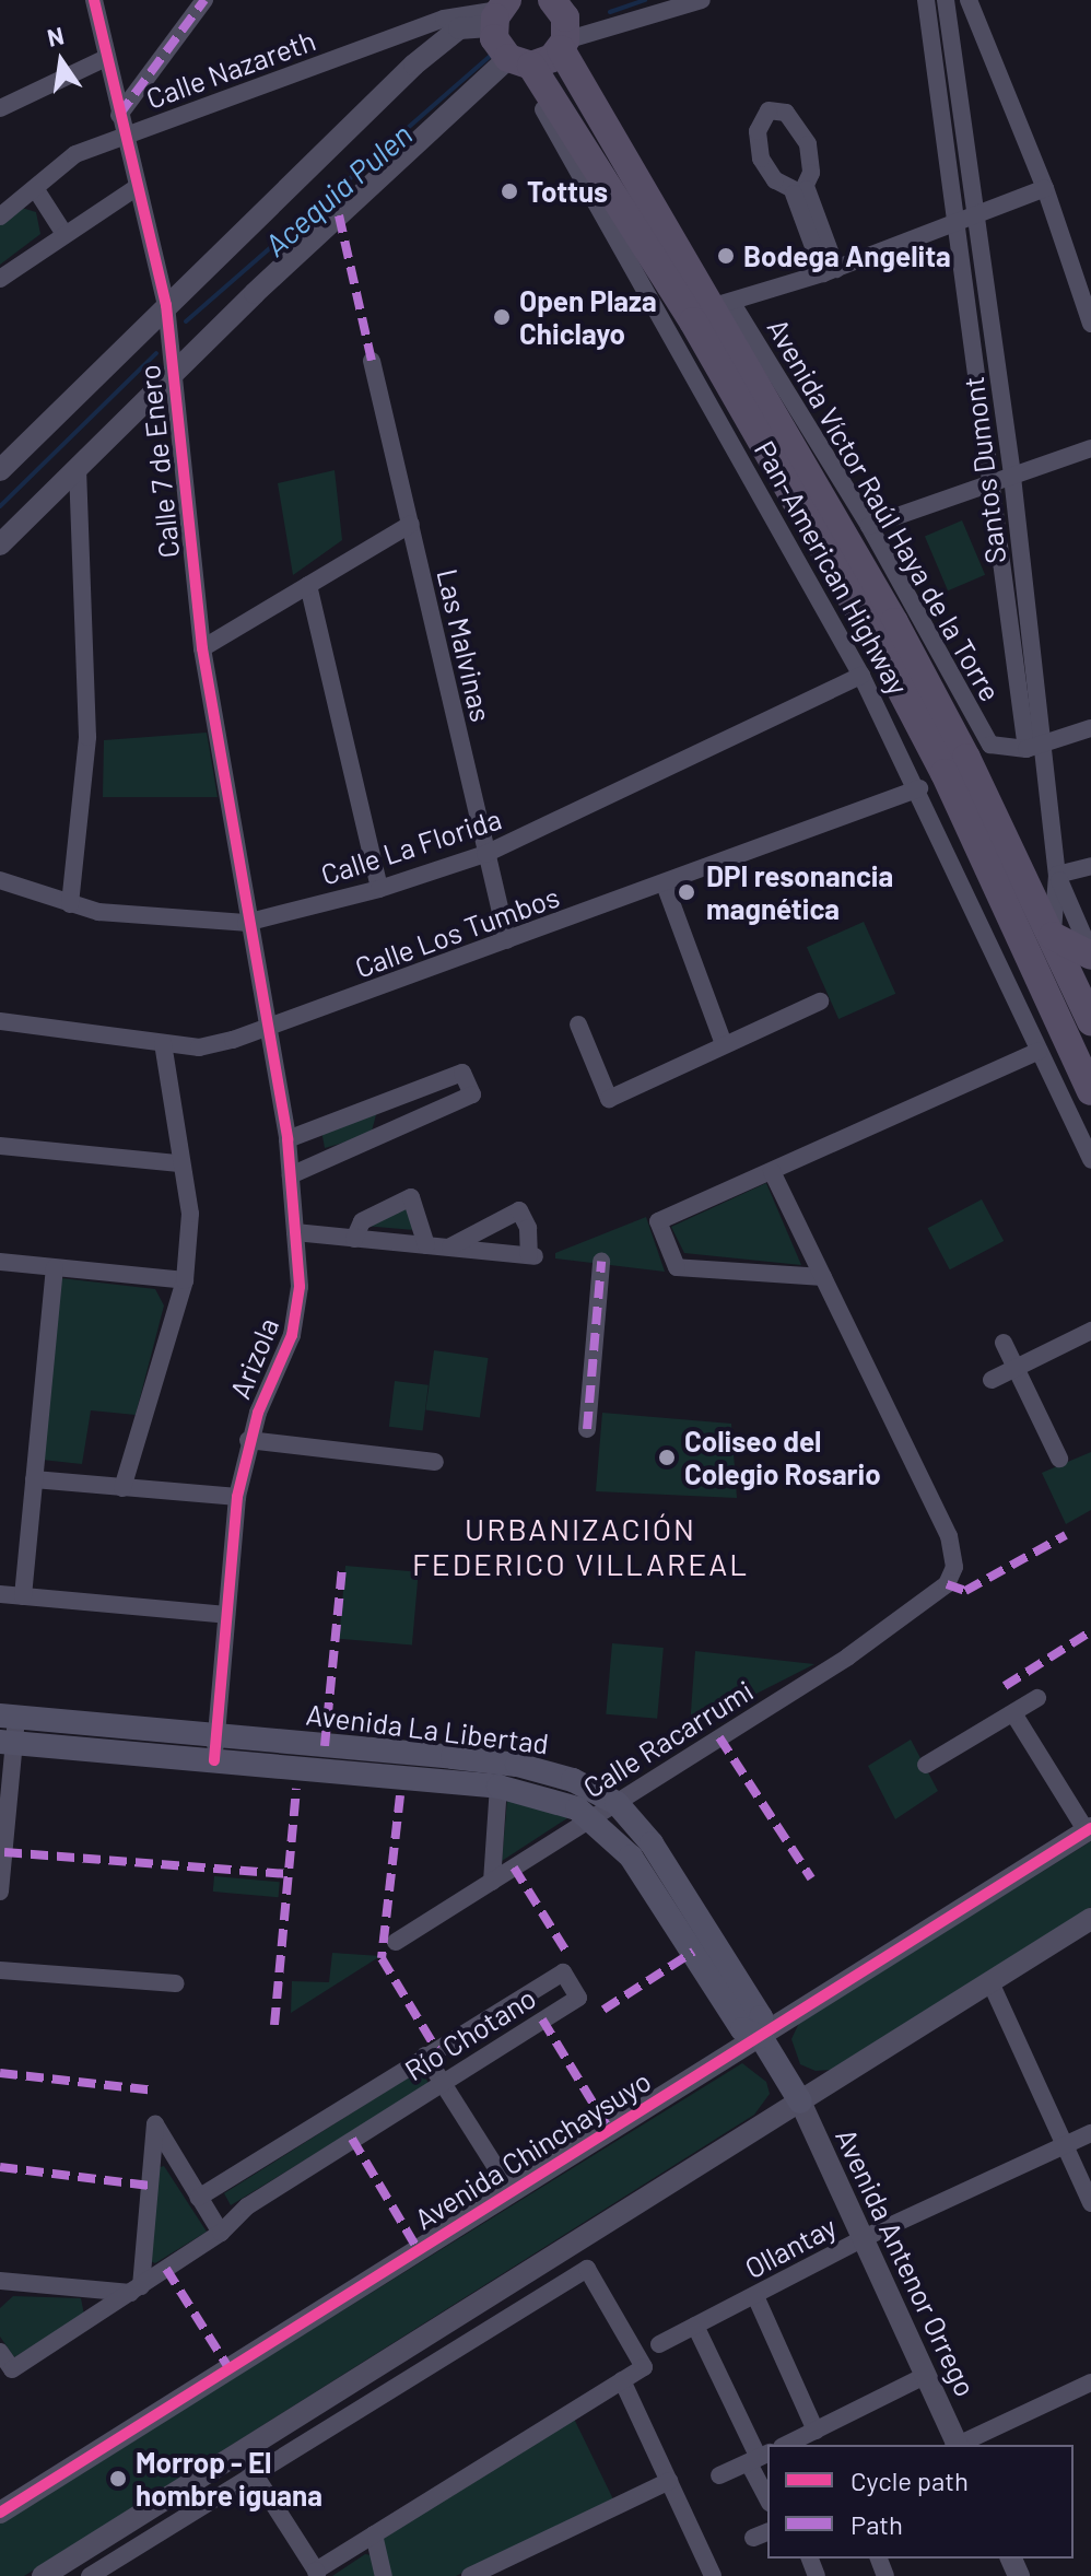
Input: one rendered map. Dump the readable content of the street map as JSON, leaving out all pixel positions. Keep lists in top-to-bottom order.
{
  "streets": {
    "main road": ["Pan-American Highway", "Avenida La Libertad"],
    "street": [
      "Calle Nazareth",
      "Calle 7 de Enero",
      "Santos Dumont",
      "Avenida Víctor Raúl Haya de la Torre",
      "Las Malvinas",
      "Calle La Florida",
      "Calle Los Tumbos",
      "Arizola",
      "Calle Racarrumi",
      "Río Chotano",
      "Avenida Chinchaysuyo",
      "Ollantay",
      "Avenida Antenor Orrego"
    ]
  },
  "crossings": [
    ["Calle Nazareth", "Calle 7 de Enero"],
    ["Calle Nazareth", "Pan-American Highway"],
    ["Calle 7 de Enero", "Calle La Florida"],
    ["Calle 7 de Enero", "Arizola"],
    ["Santos Dumont", "Avenida Víctor Raúl Haya de la Torre"],
    ["Santos Dumont", "Pan-American Highway"],
    ["Avenida Víctor Raúl Haya de la Torre", "Pan-American Highway"],
    ["Las Malvinas", "Calle La Florida"],
    ["Las Malvinas", "Calle Los Tumbos"],
    ["Calle La Florida", "Arizola"],
    ["Calle Los Tumbos", "Arizola"],
    ["Arizola", "Avenida La Libertad"],
    ["Avenida La Libertad", "Calle Racarrumi"],
    ["Avenida La Libertad", "Avenida Chinchaysuyo"],
    ["Avenida La Libertad", "Avenida Antenor Orrego"],
    ["Ollantay", "Avenida Antenor Orrego"]
  ],
  "districts": ["URBANIZACIÓN FEDERICO VILLAREAL"],
  "water": ["Acequia Pulen"],
  "places": [
    "Tottus",
    "Bodega Angelita",
    "Open Plaza Chiclayo",
    "DPI resonancia magnética",
    "Coliseo del Colegio Rosario",
    "Morrop - El hombre iguana"
  ],
  "legend": ["Cycle path", "Path"],
  "north": "top"
}
